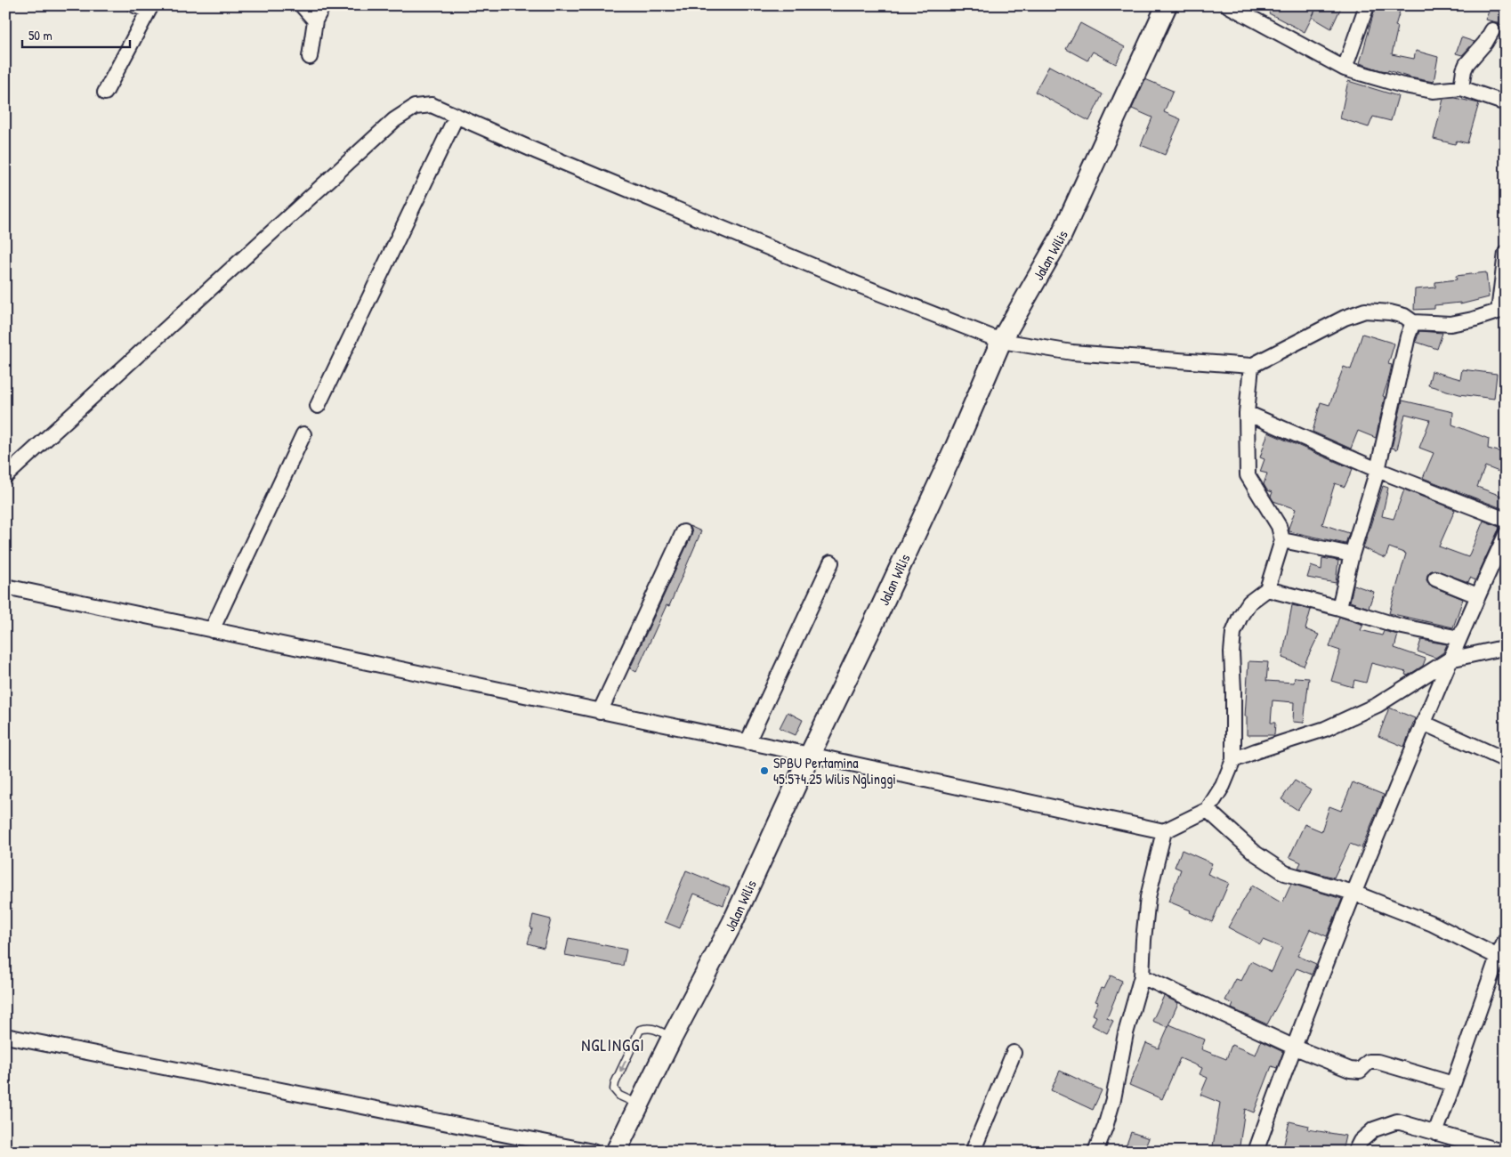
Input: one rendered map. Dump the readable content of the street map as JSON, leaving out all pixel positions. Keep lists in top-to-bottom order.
{
  "streets": {
    "main road": ["Jalan Wilis"]
  },
  "districts": ["NGLINGGI"],
  "places": ["SPBU Pertamina 45.574.25 Wilis Nglinggi"],
  "scale_bar": "50 m"
}
